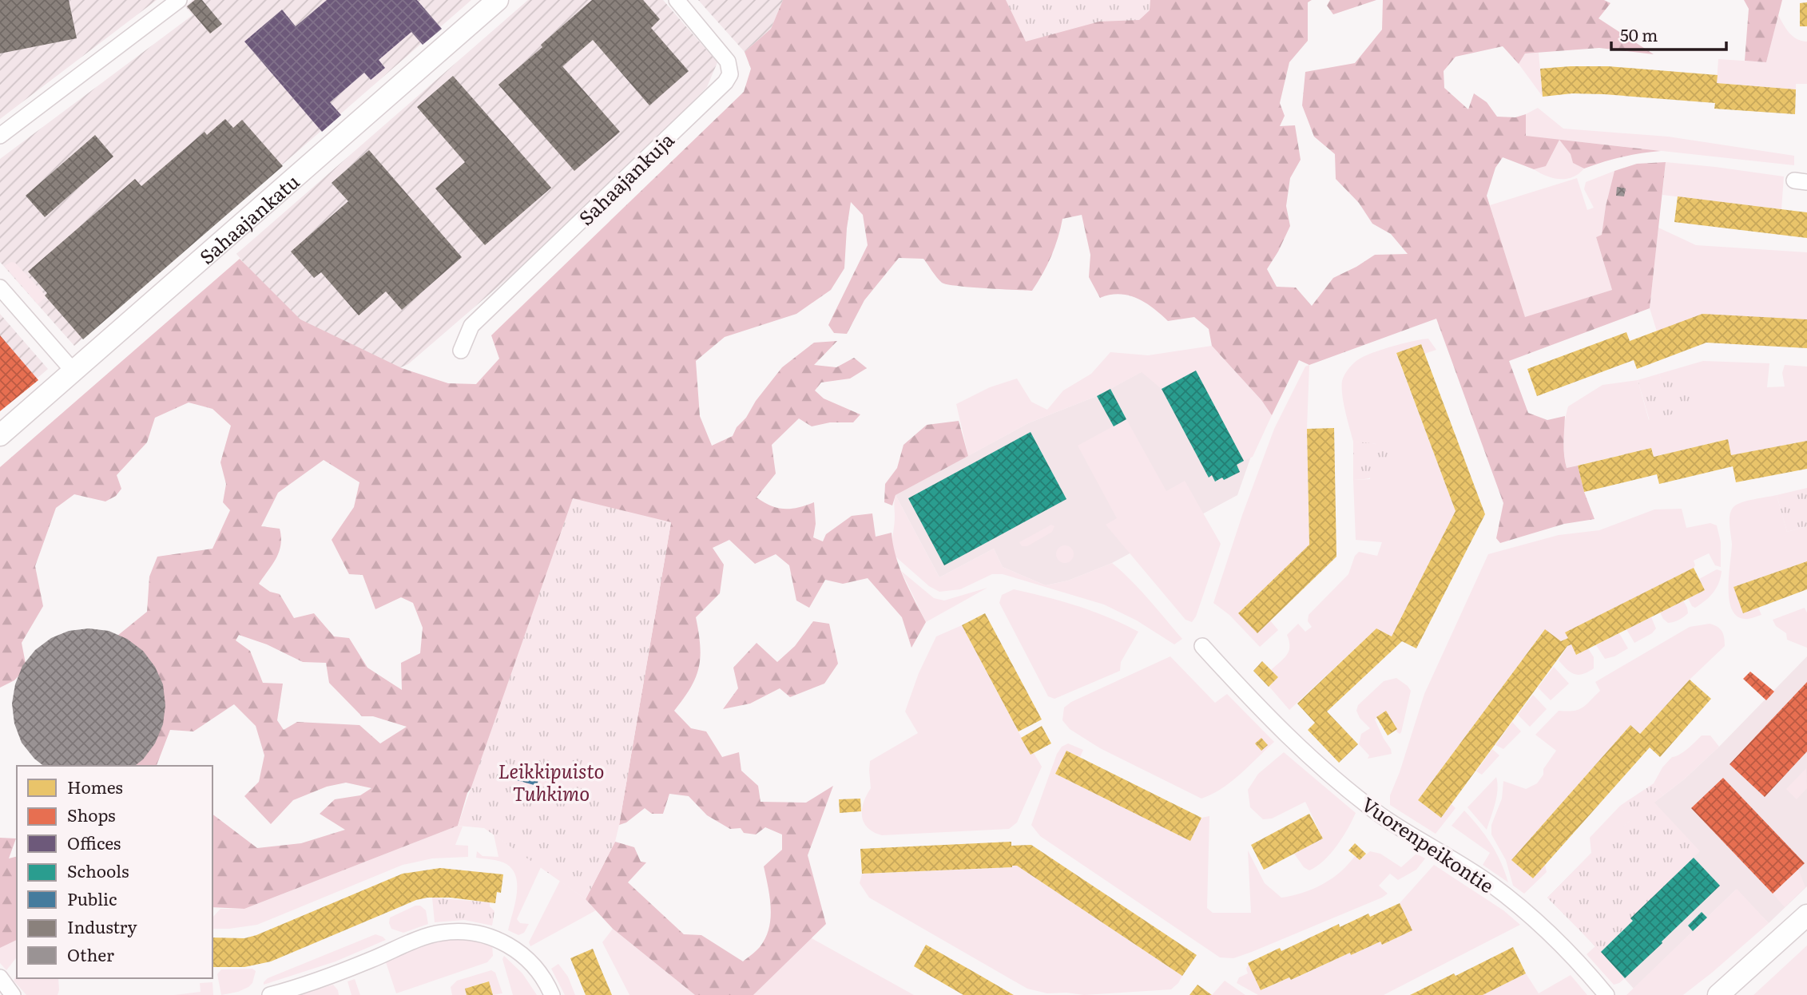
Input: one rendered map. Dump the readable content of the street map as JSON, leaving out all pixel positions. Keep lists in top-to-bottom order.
{
  "streets": {
    "main road": ["Sahaajankatu"],
    "street": ["Sahaajankuja", "Vuorenpeikontie"]
  },
  "parks": ["Leikkipuisto Tuhkimo"],
  "legend": [
    "Homes",
    "Shops",
    "Offices",
    "Schools",
    "Public",
    "Industry",
    "Other"
  ],
  "scale_bar": "50 m"
}
